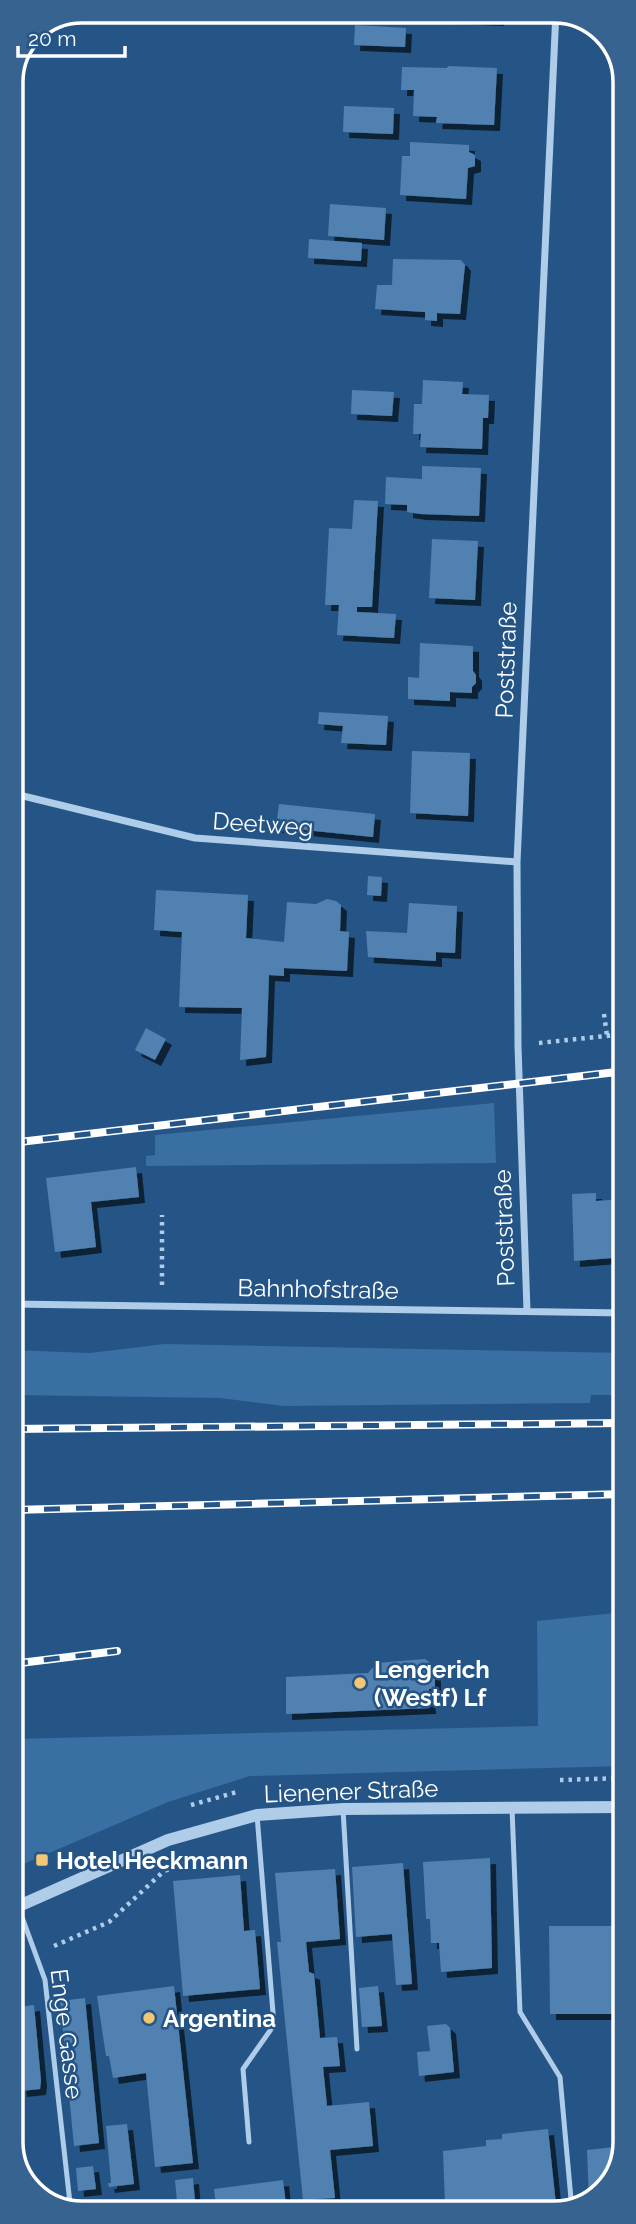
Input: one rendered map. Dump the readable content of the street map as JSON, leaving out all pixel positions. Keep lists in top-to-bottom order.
{
  "streets": {
    "street": [
      "Poststraße",
      "Deetweg",
      "Bahnhofstraße",
      "Lienener Straße"
    ],
    "lane": ["Enge Gasse"]
  },
  "crossings": [
    ["Poststraße", "Deetweg"],
    ["Poststraße", "Bahnhofstraße"]
  ],
  "places": {
    "other": ["Lengerich (Westf) Lf", "Argentina"],
    "transit": ["Hotel Heckmann"]
  },
  "scale_bar": "20 m"
}
